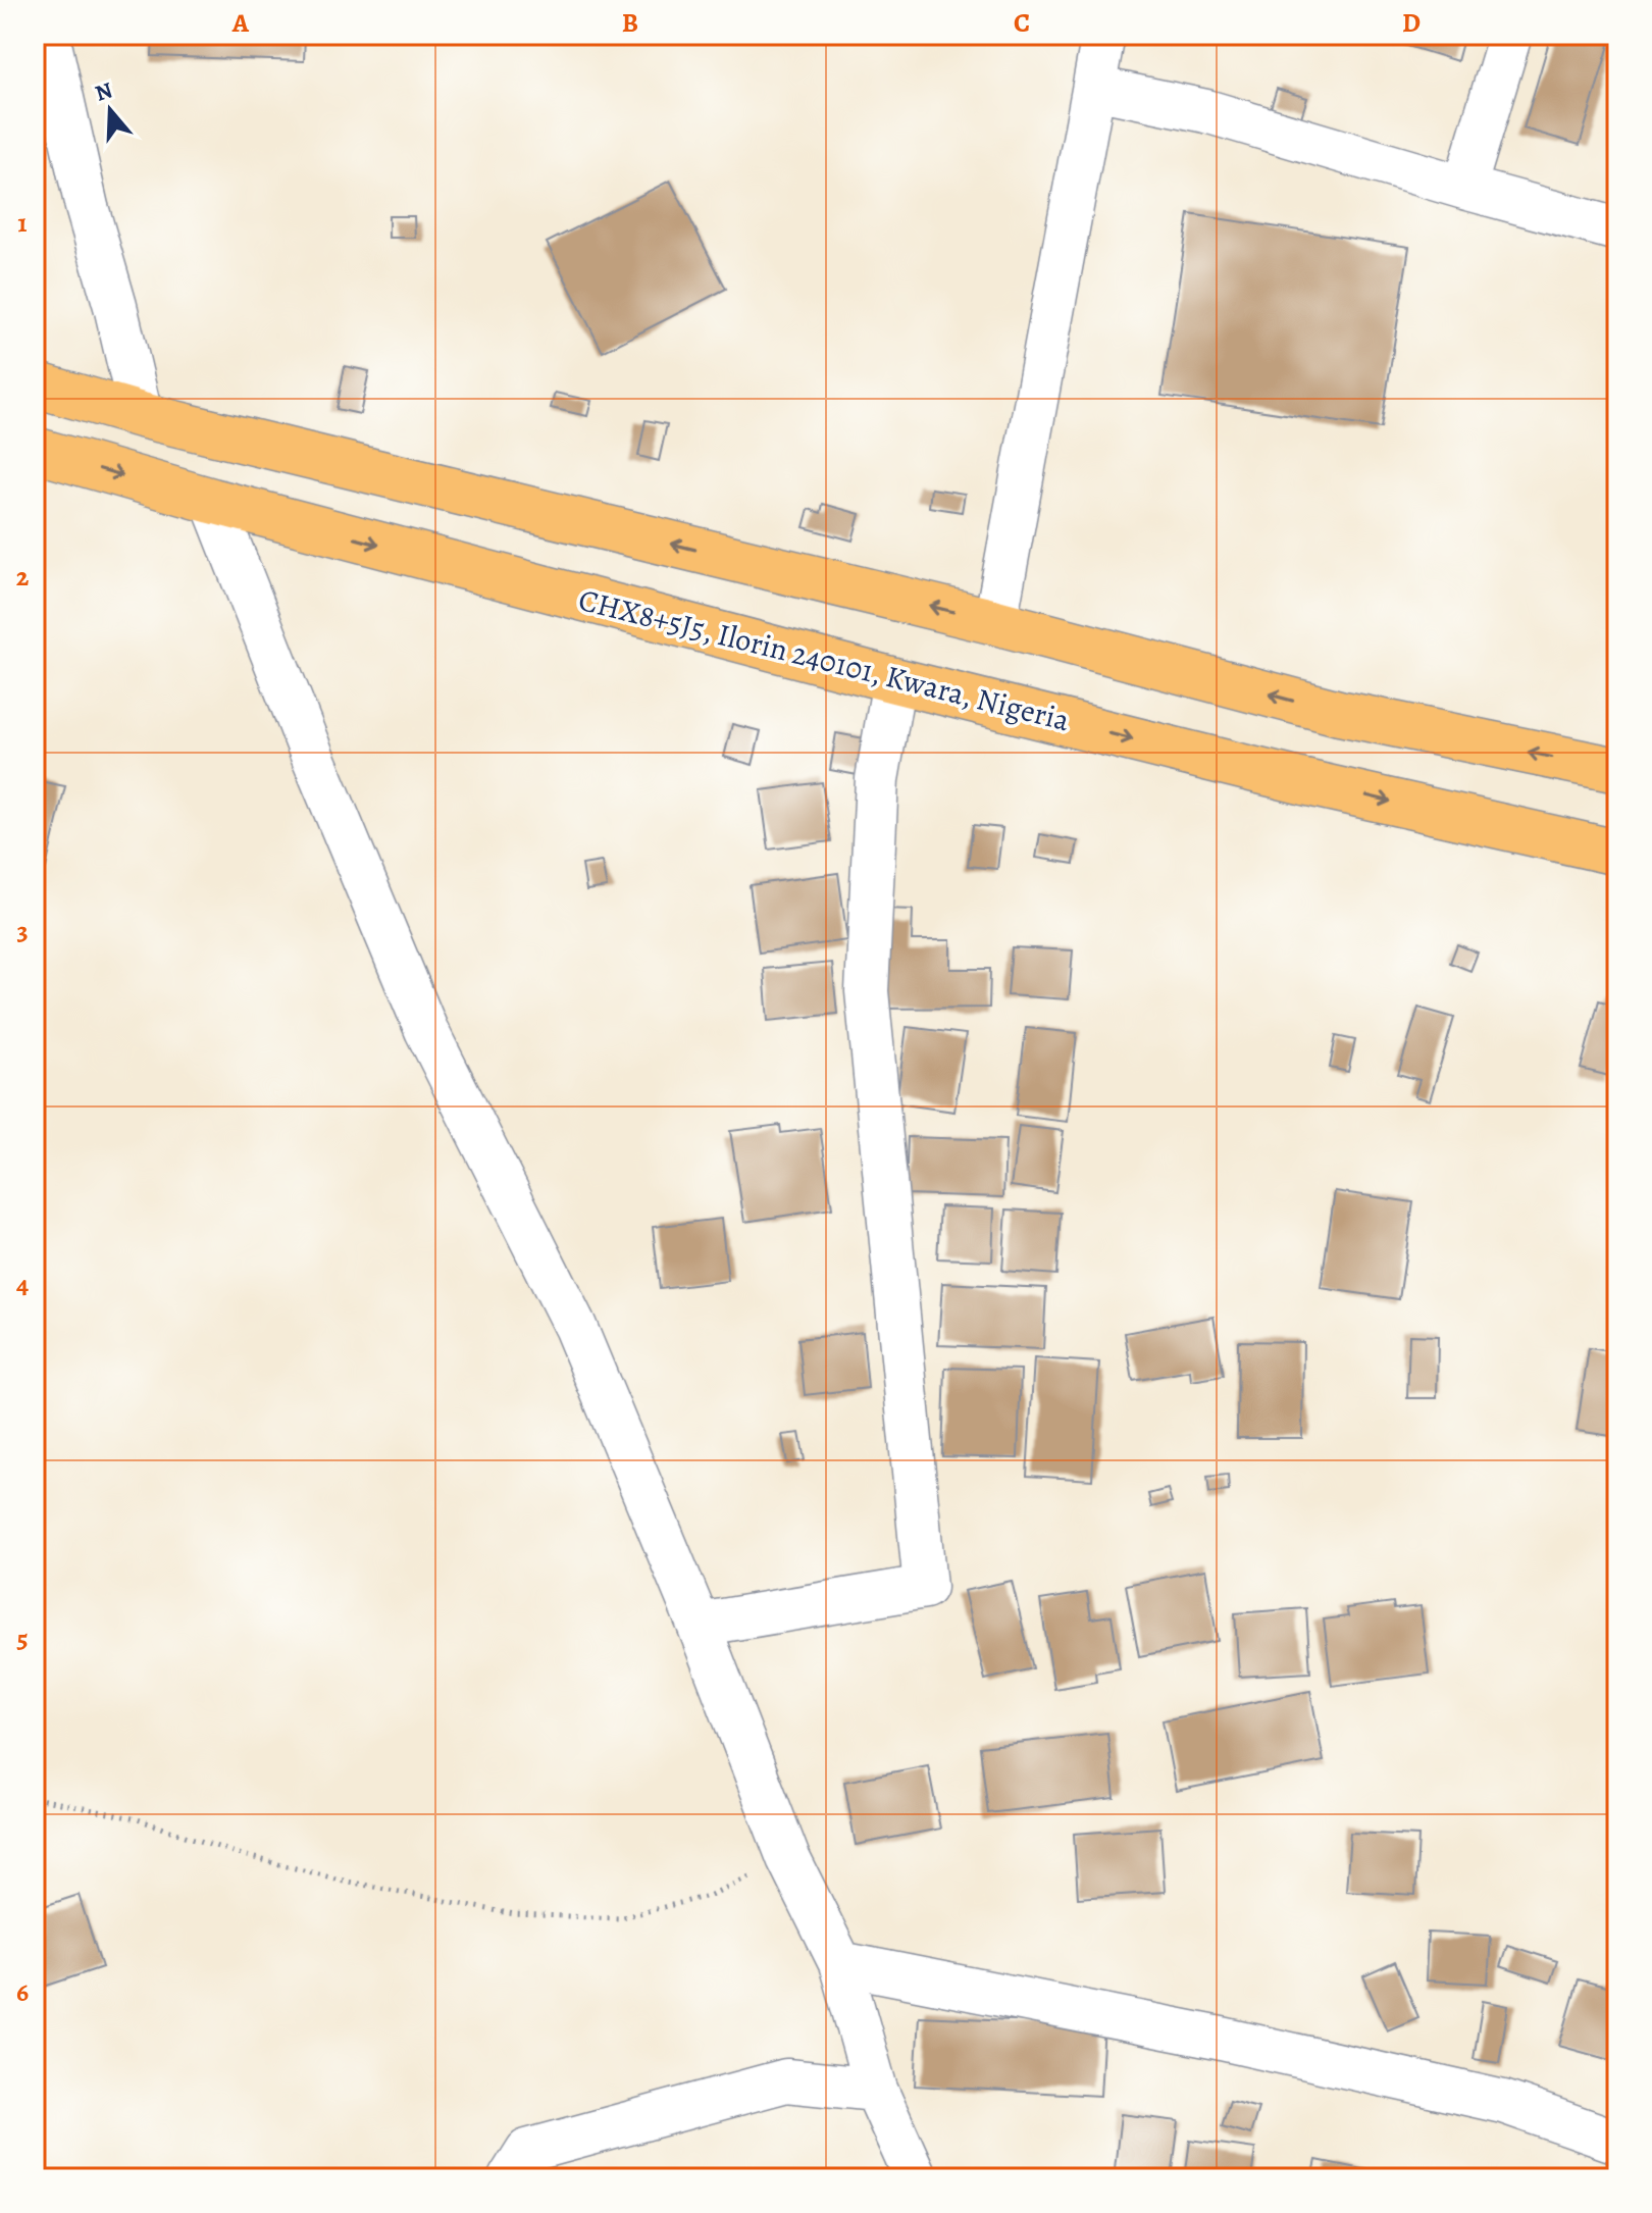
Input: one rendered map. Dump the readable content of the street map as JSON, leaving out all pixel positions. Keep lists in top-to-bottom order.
{
  "streets": {
    "main road": ["CHX8+5J5, Ilorin 240101, Kwara, Nigeria"]
  },
  "north": "top",
  "grid": {
    "columns": [
      "A",
      "B",
      "C",
      "D"
    ],
    "rows": [
      "1",
      "2",
      "3",
      "4",
      "5",
      "6"
    ]
  }
}
